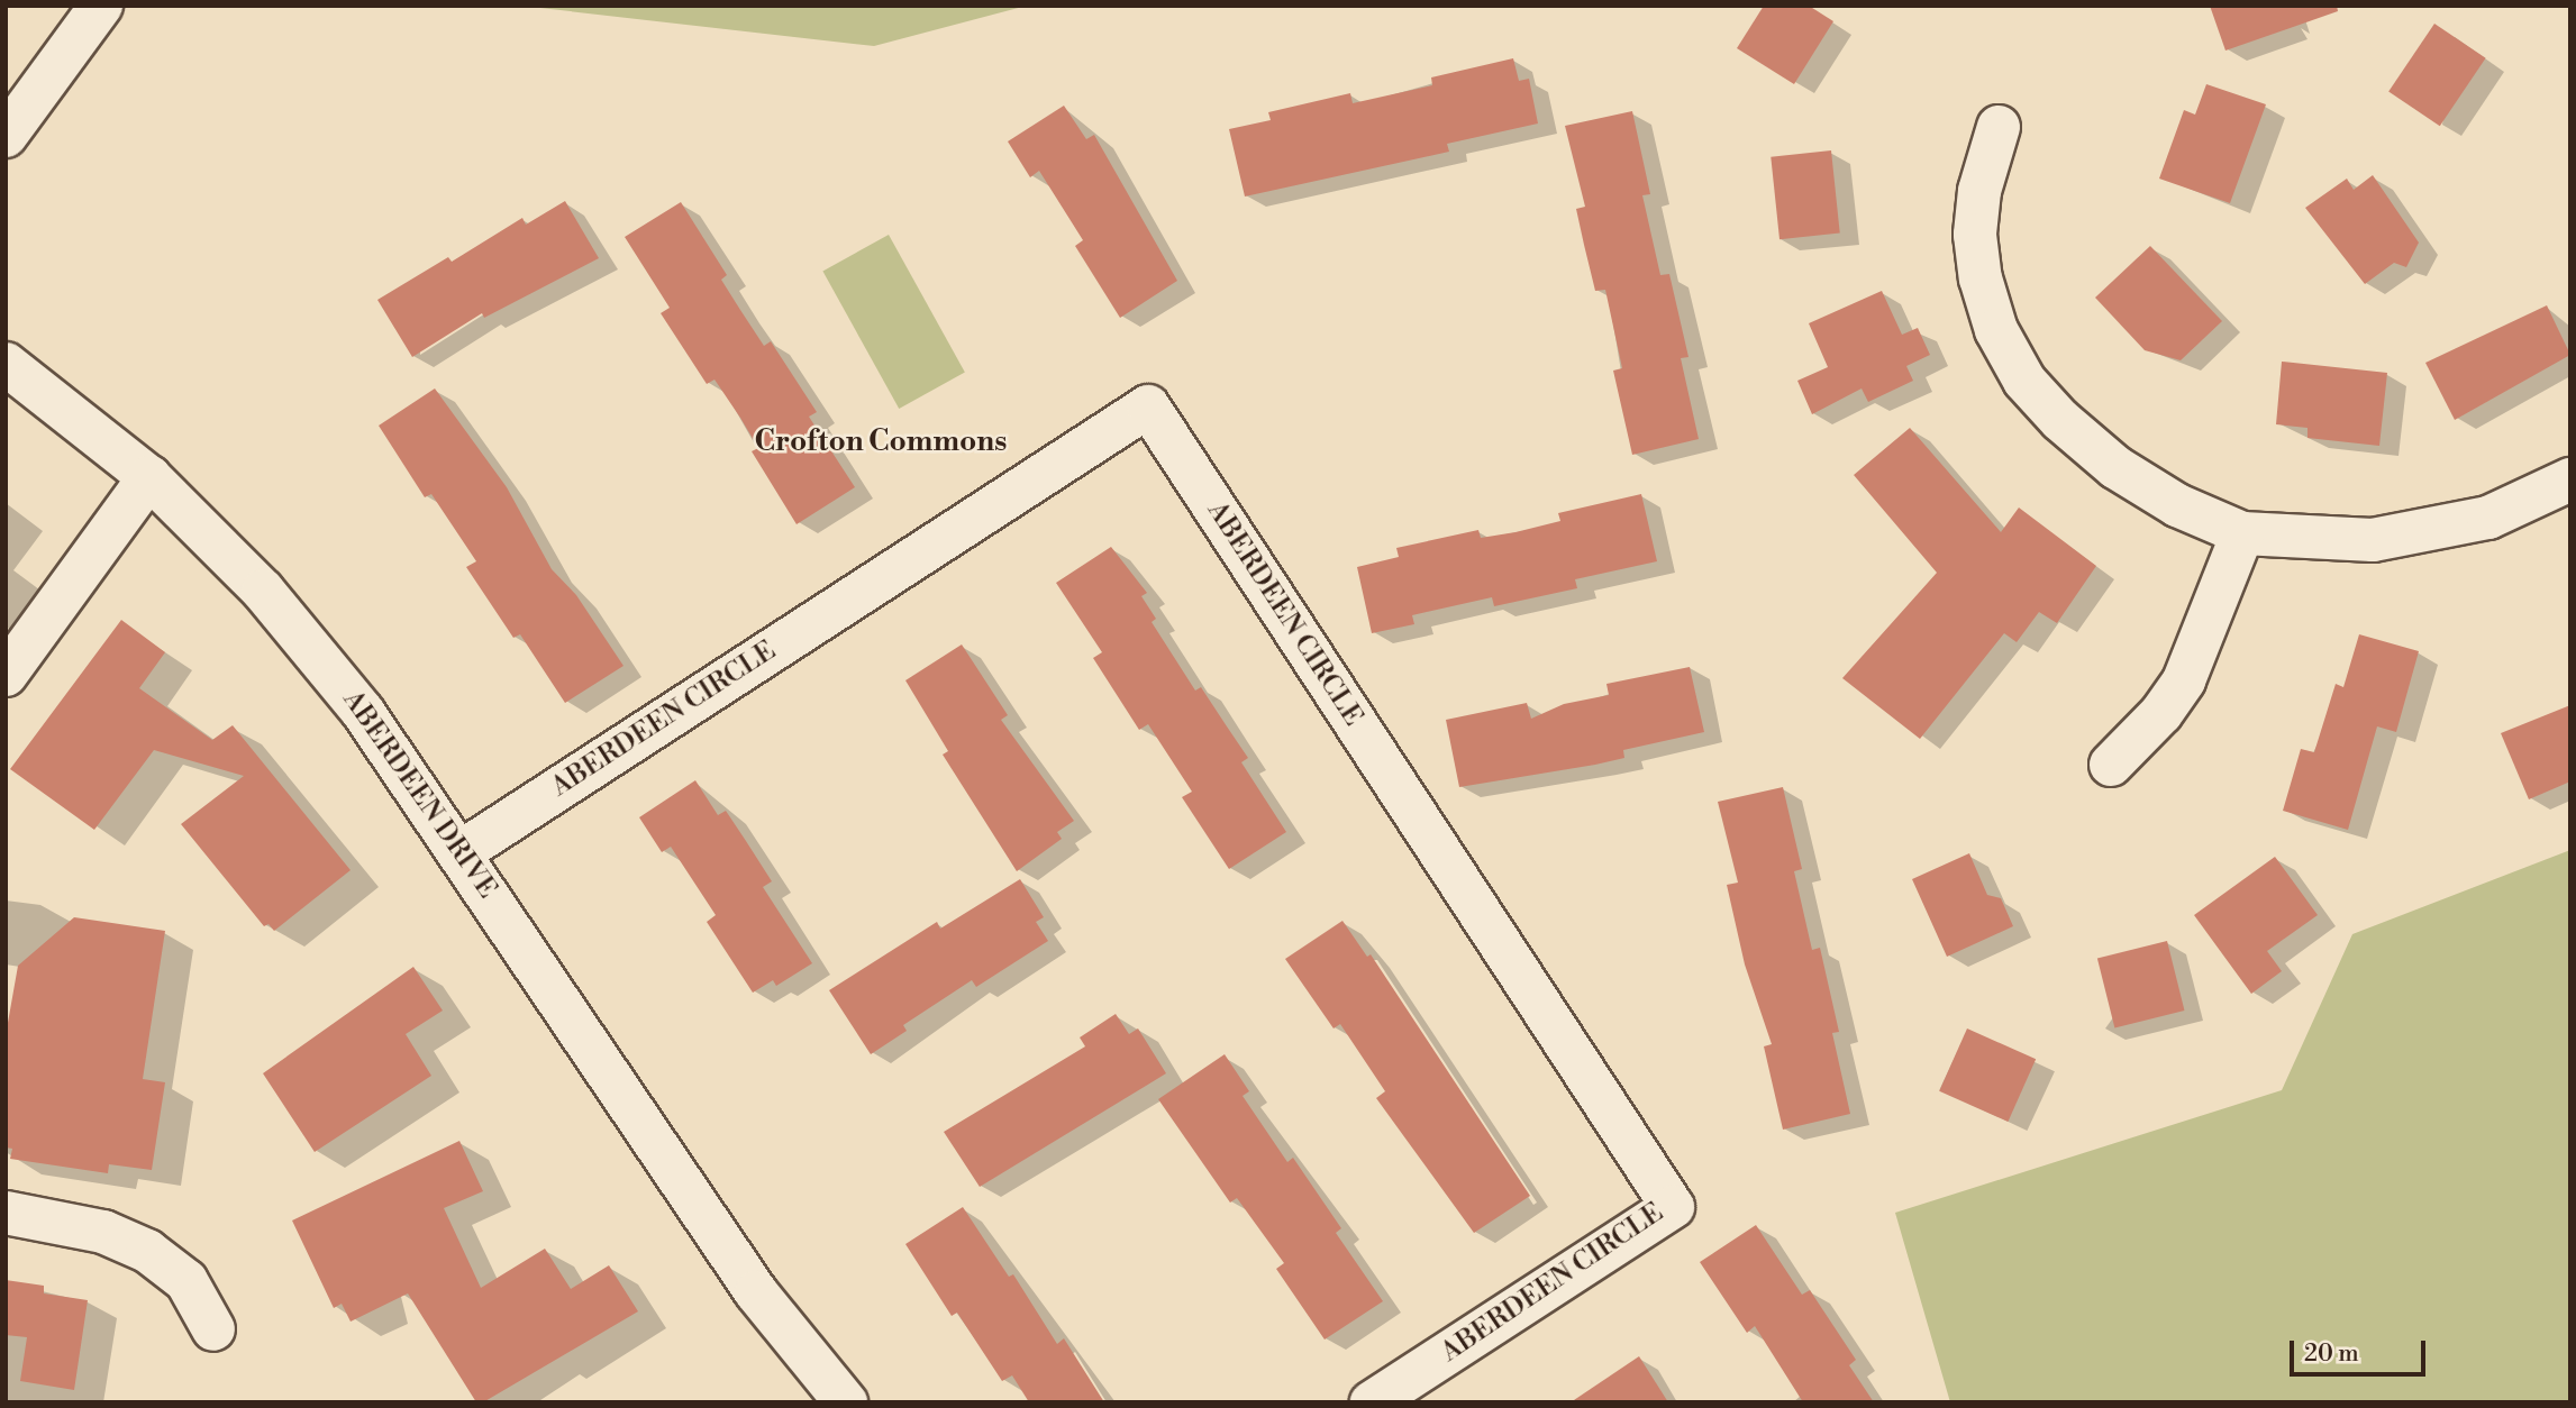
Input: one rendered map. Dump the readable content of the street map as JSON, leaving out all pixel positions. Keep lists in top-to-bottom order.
{
  "streets": {
    "street": ["ABERDEEN CIRCLE", "ABERDEEN DRIVE"]
  },
  "crossings": [
    ["ABERDEEN CIRCLE", "ABERDEEN DRIVE"]
  ],
  "districts": ["Crofton Commons"],
  "scale_bar": "20 m"
}
